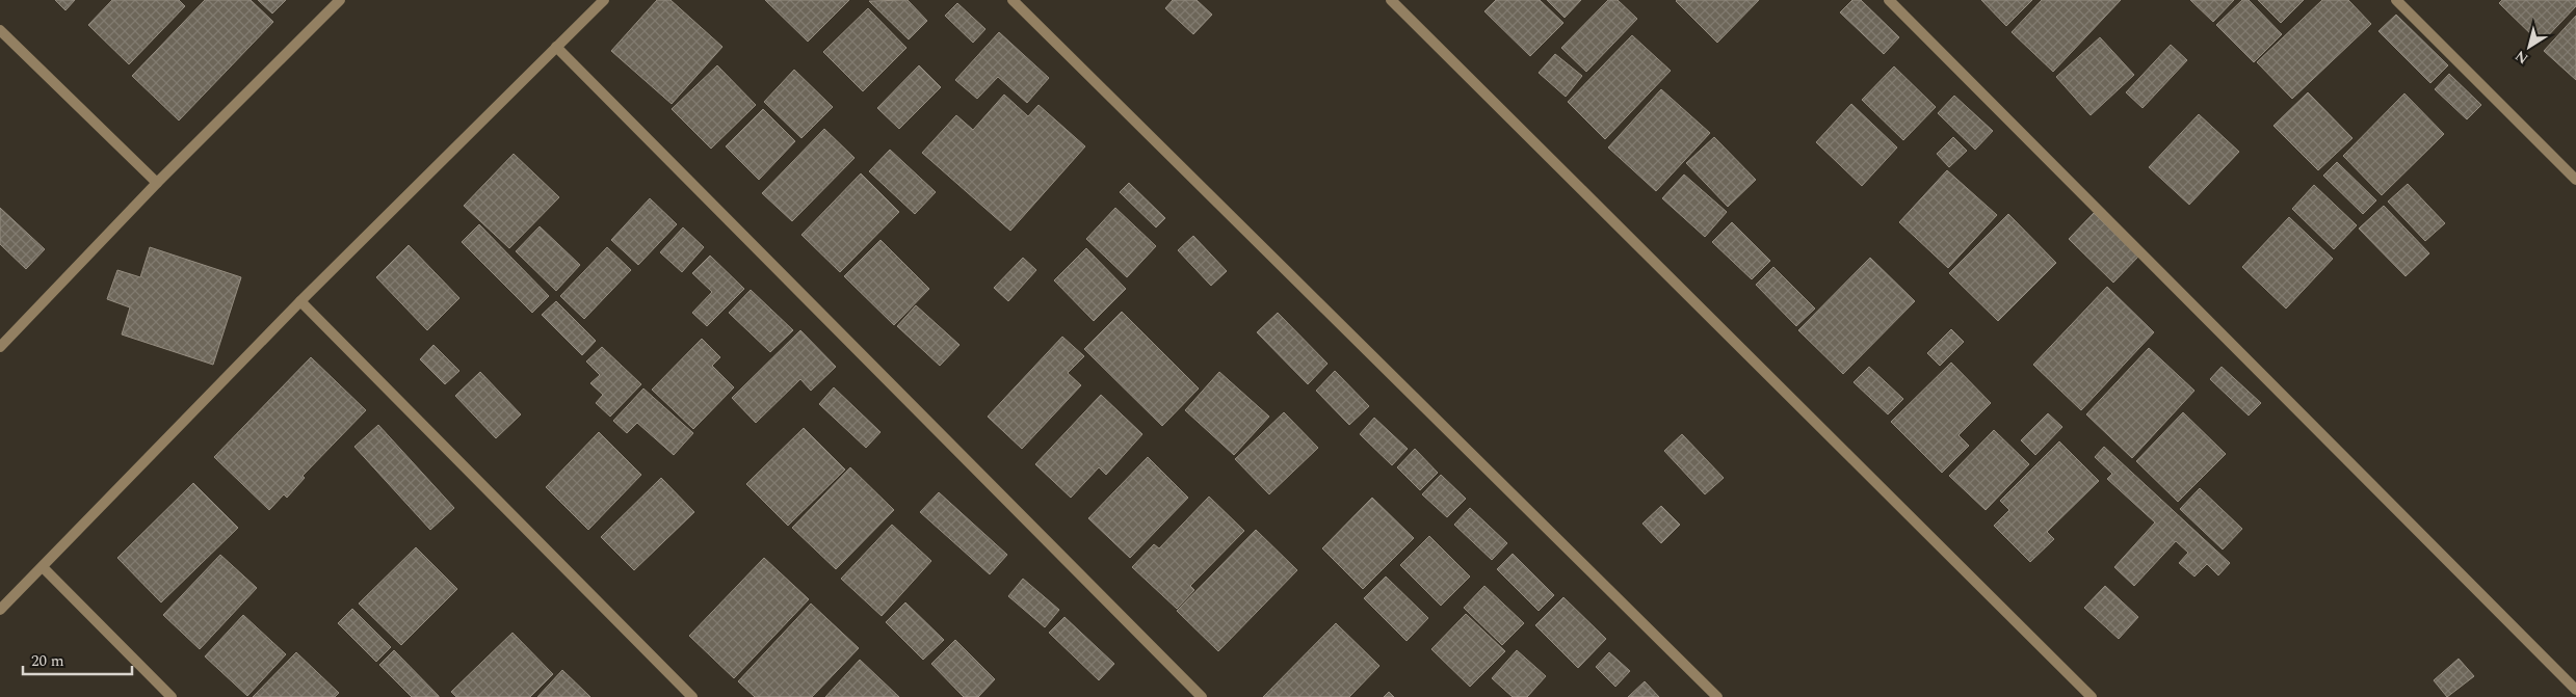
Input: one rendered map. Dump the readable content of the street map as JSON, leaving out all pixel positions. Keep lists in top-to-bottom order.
{
  "scale_bar": "20 m",
  "north": "bottom left"
}
